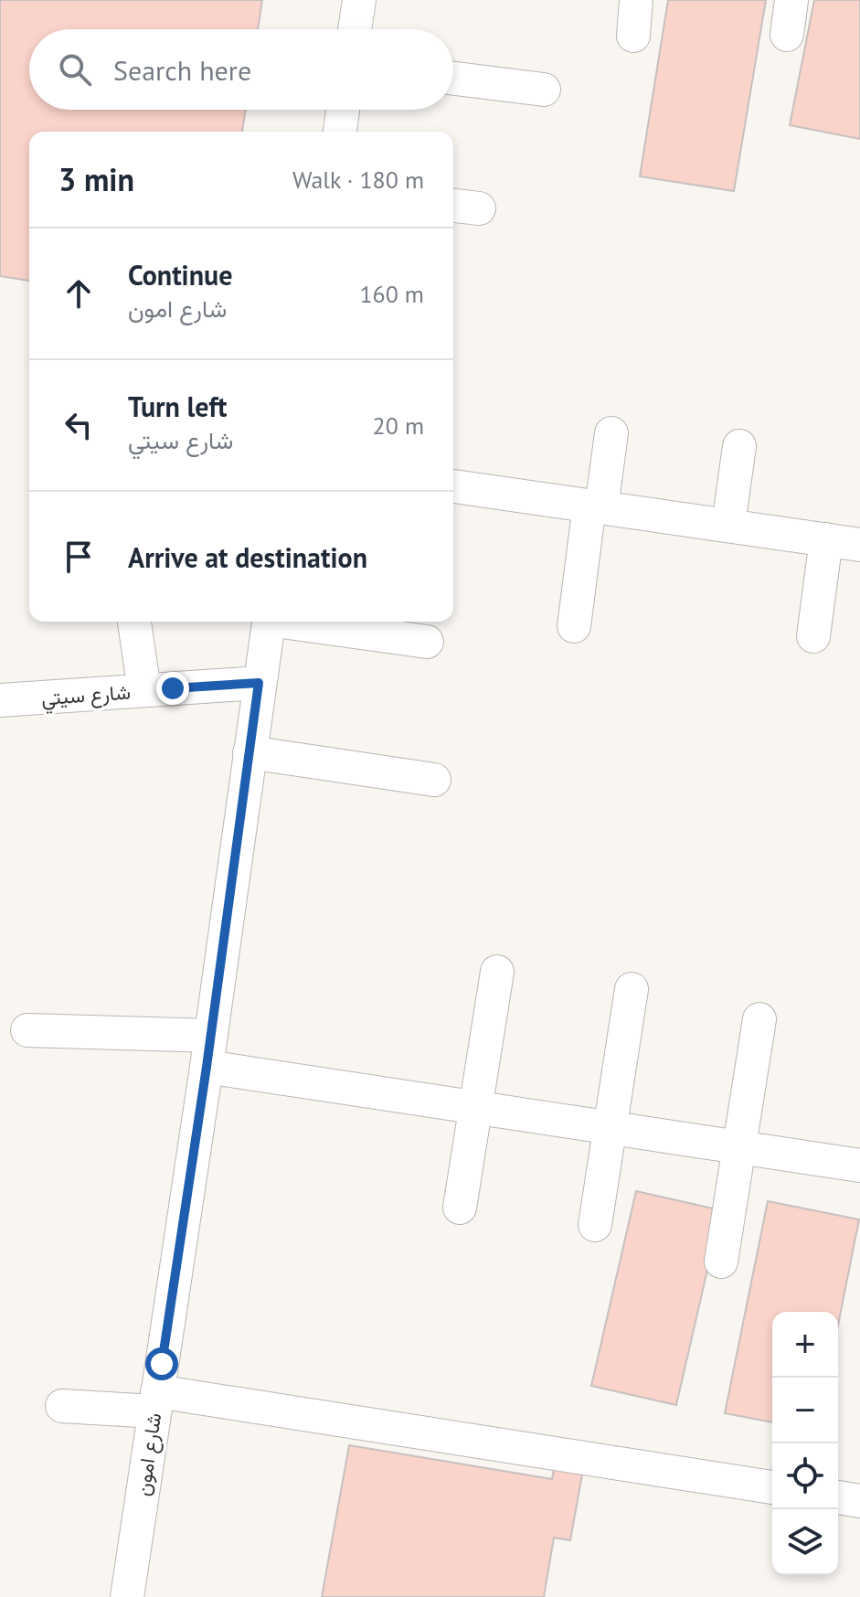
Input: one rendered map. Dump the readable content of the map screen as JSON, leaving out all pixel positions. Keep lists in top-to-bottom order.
{
  "streets": {
    "lane": ["شارع سيتي", "شارع امون"]
  },
  "crossings": [
    ["شارع سيتي", "شارع امون"]
  ],
  "page": {
    "search": "Search here",
    "heading": ["3 min", "Walk · 180 m"],
    "list": [
      ["Continue", "شارع امون", "160 m"],
      ["Turn left", "شارع سيتي", "20 m"],
      "Arrive at destination"
    ],
    "map_buttons": ["+", "−"]
  }
}
